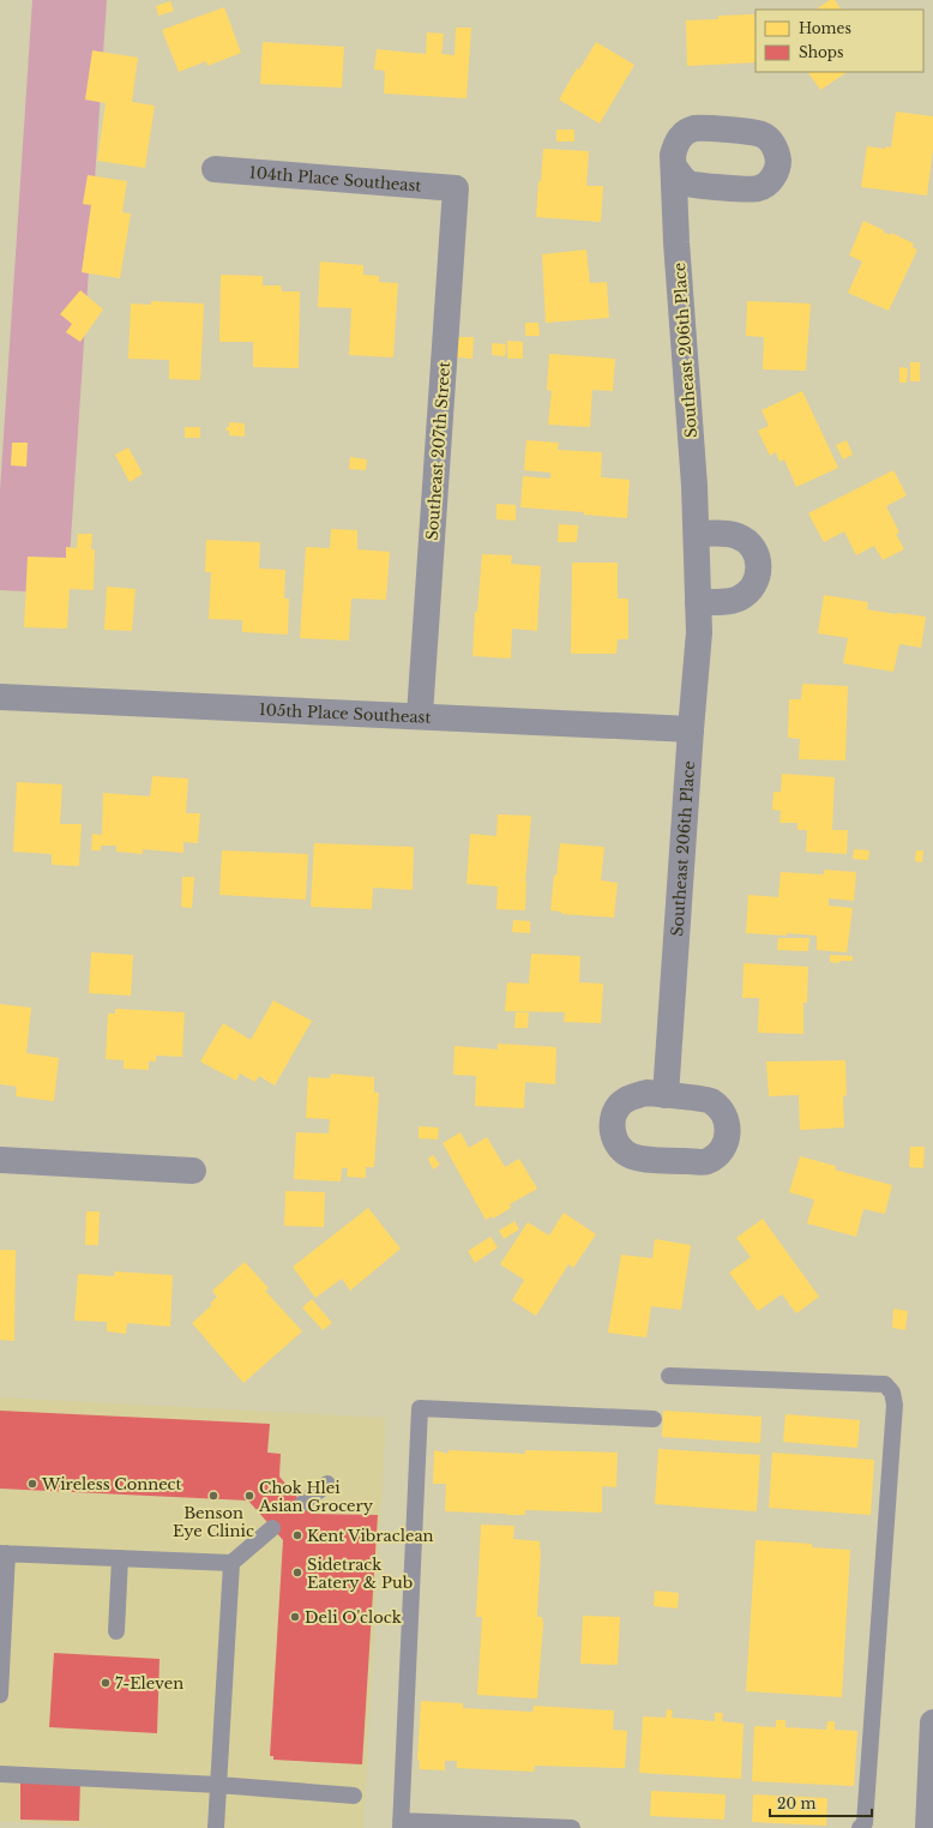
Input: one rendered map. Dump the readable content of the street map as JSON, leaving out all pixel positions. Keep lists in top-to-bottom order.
{
  "streets": {
    "street": [
      "104th Place Southeast",
      "Southeast 206th Place",
      "Southeast 207th Street",
      "105th Place Southeast"
    ]
  },
  "crossings": [
    ["104th Place Southeast", "Southeast 207th Street"],
    ["Southeast 206th Place", "105th Place Southeast"],
    ["Southeast 207th Street", "105th Place Southeast"]
  ],
  "places": [
    "Wireless Connect",
    "Benson Eye Clinic",
    "Chok Hlei Asian Grocery",
    "Kent Vibraclean",
    "Sidetrack Eatery & Pub",
    "Deli O'clock",
    "7-Eleven"
  ],
  "legend": ["Homes", "Shops"],
  "scale_bar": "20 m"
}
